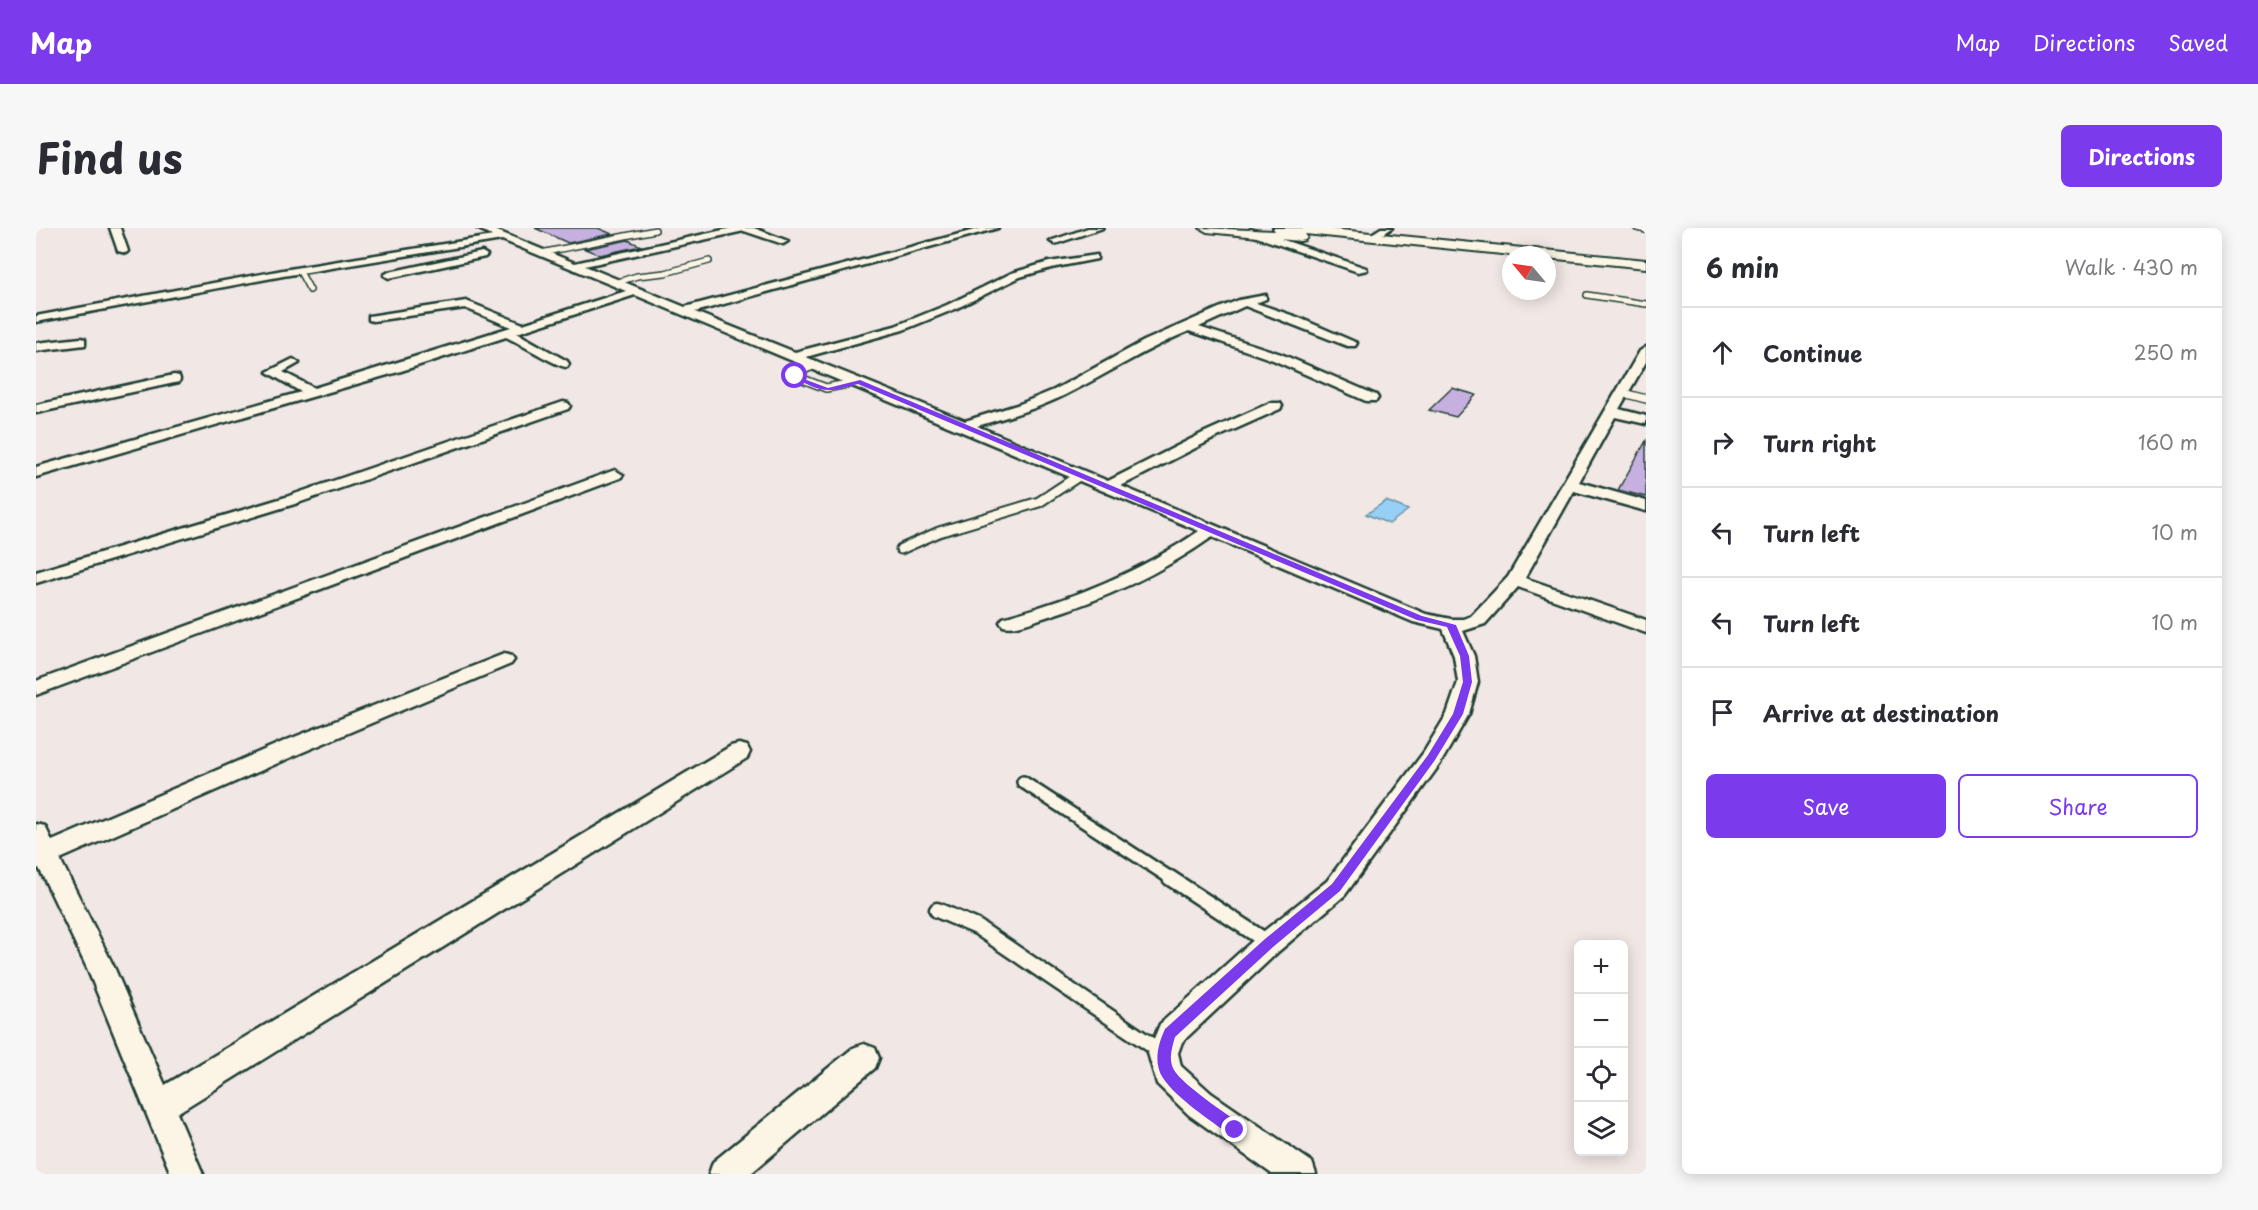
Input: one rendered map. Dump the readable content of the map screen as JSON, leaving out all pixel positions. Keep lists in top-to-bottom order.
{
  "north": "top left",
  "page": {
    "header": "Map",
    "nav": ["Map", "Directions", "Saved"],
    "title": "Find us",
    "buttons": [
      "Directions",
      ["Save", "Share"]
    ],
    "heading": ["6 min", "Walk · 430 m"],
    "list": [
      ["Continue", "250 m"],
      ["Turn right", "160 m"],
      ["Turn left", "10 m"],
      ["Turn left", "10 m"],
      "Arrive at destination"
    ],
    "map_buttons": ["+", "−"]
  }
}
